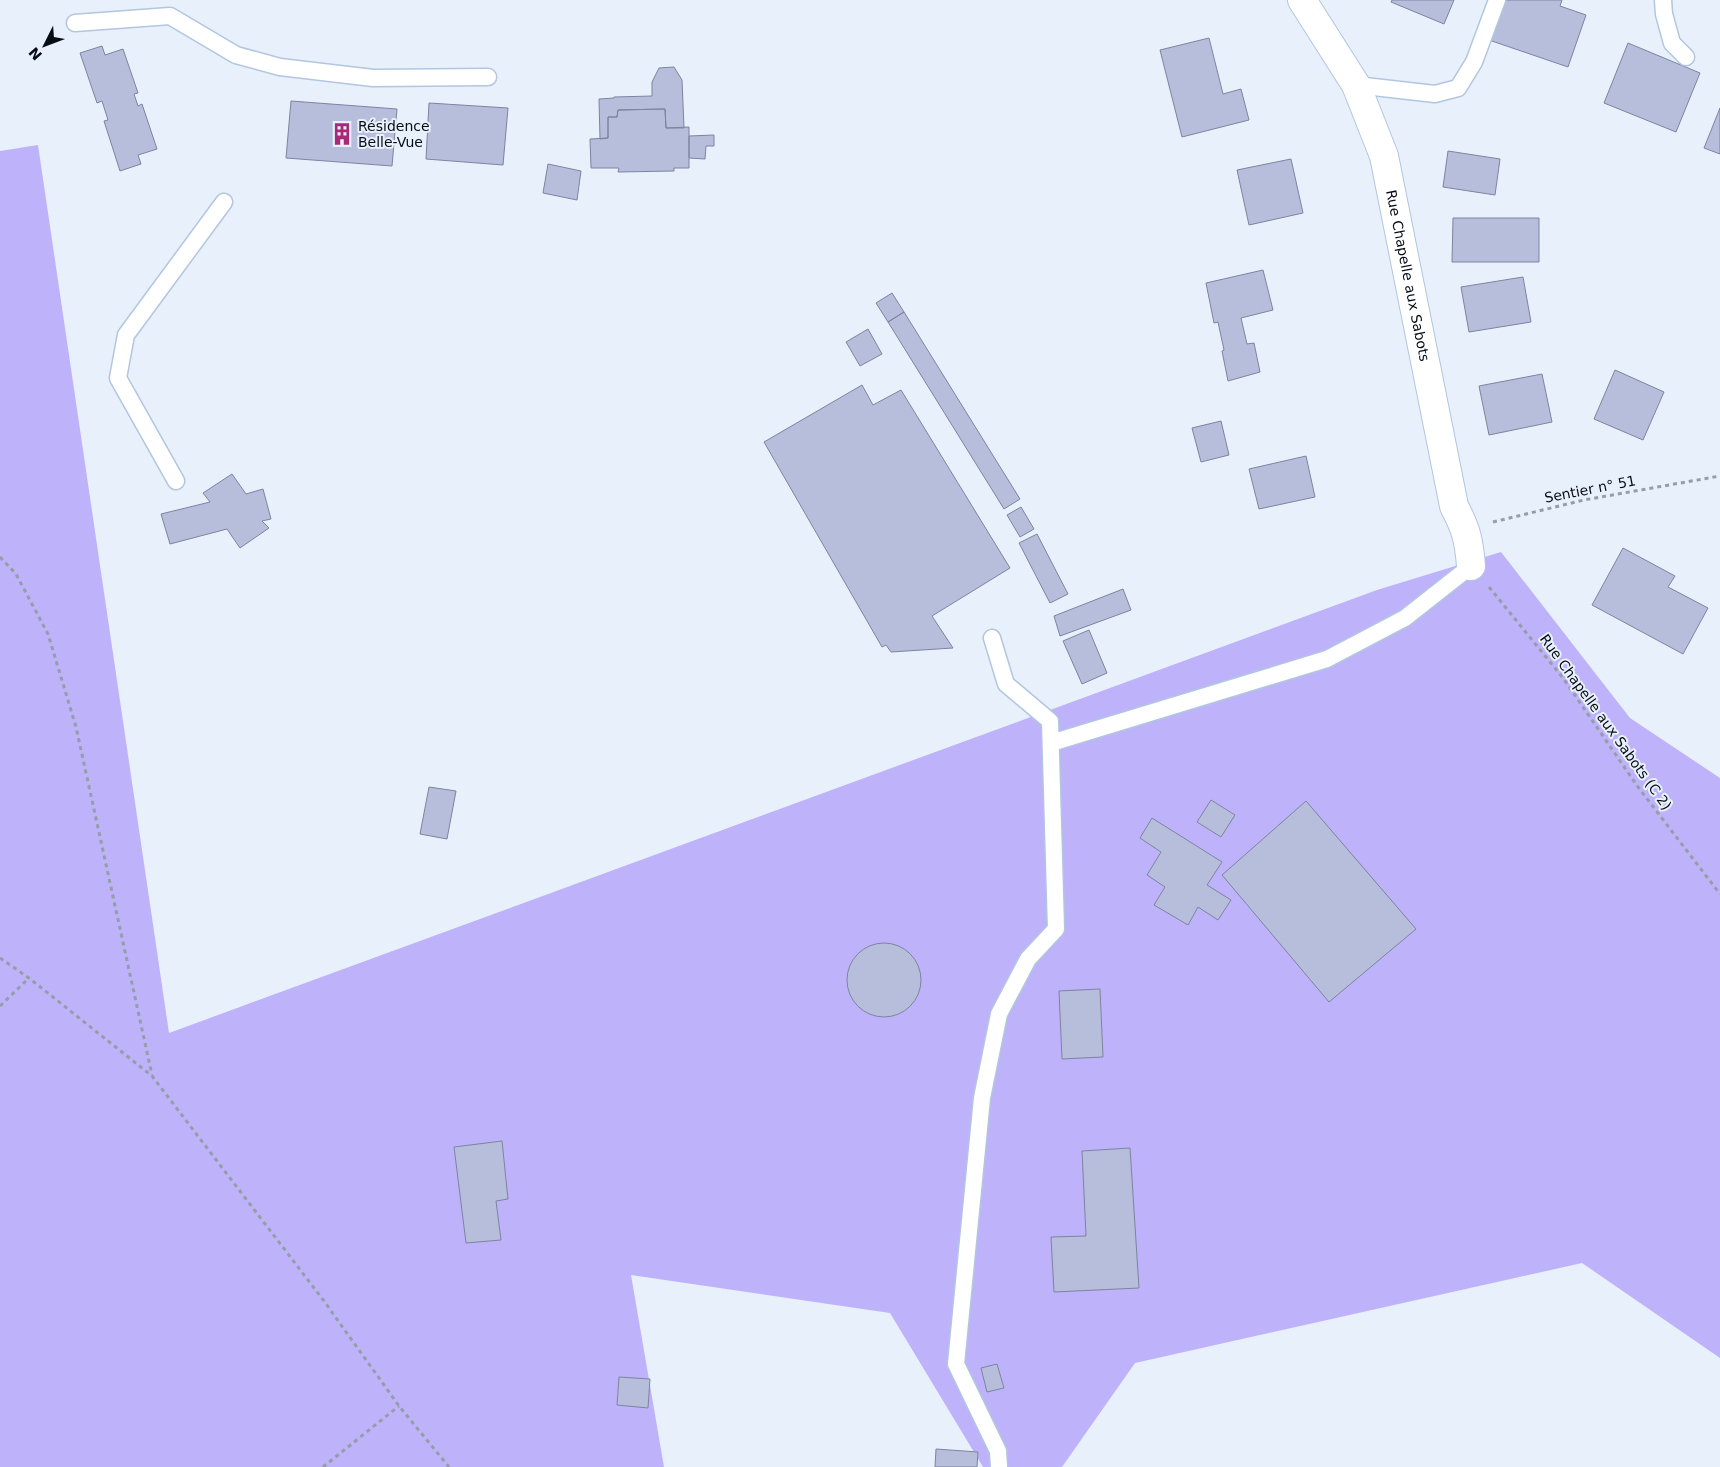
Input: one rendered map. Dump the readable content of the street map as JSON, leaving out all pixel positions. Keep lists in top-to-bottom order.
{
  "streets": {
    "street": ["Rue Chapelle aux Sabots"],
    "path": ["Sentier n° 51", "Rue Chapelle aux Sabots (C 2)"]
  },
  "crossings": [
    ["Rue Chapelle aux Sabots", "Sentier n° 51"],
    ["Rue Chapelle aux Sabots", "Rue Chapelle aux Sabots (C 2)"]
  ],
  "places": {
    "building": ["Résidence Belle-Vue"]
  },
  "north": "bottom left"
}
